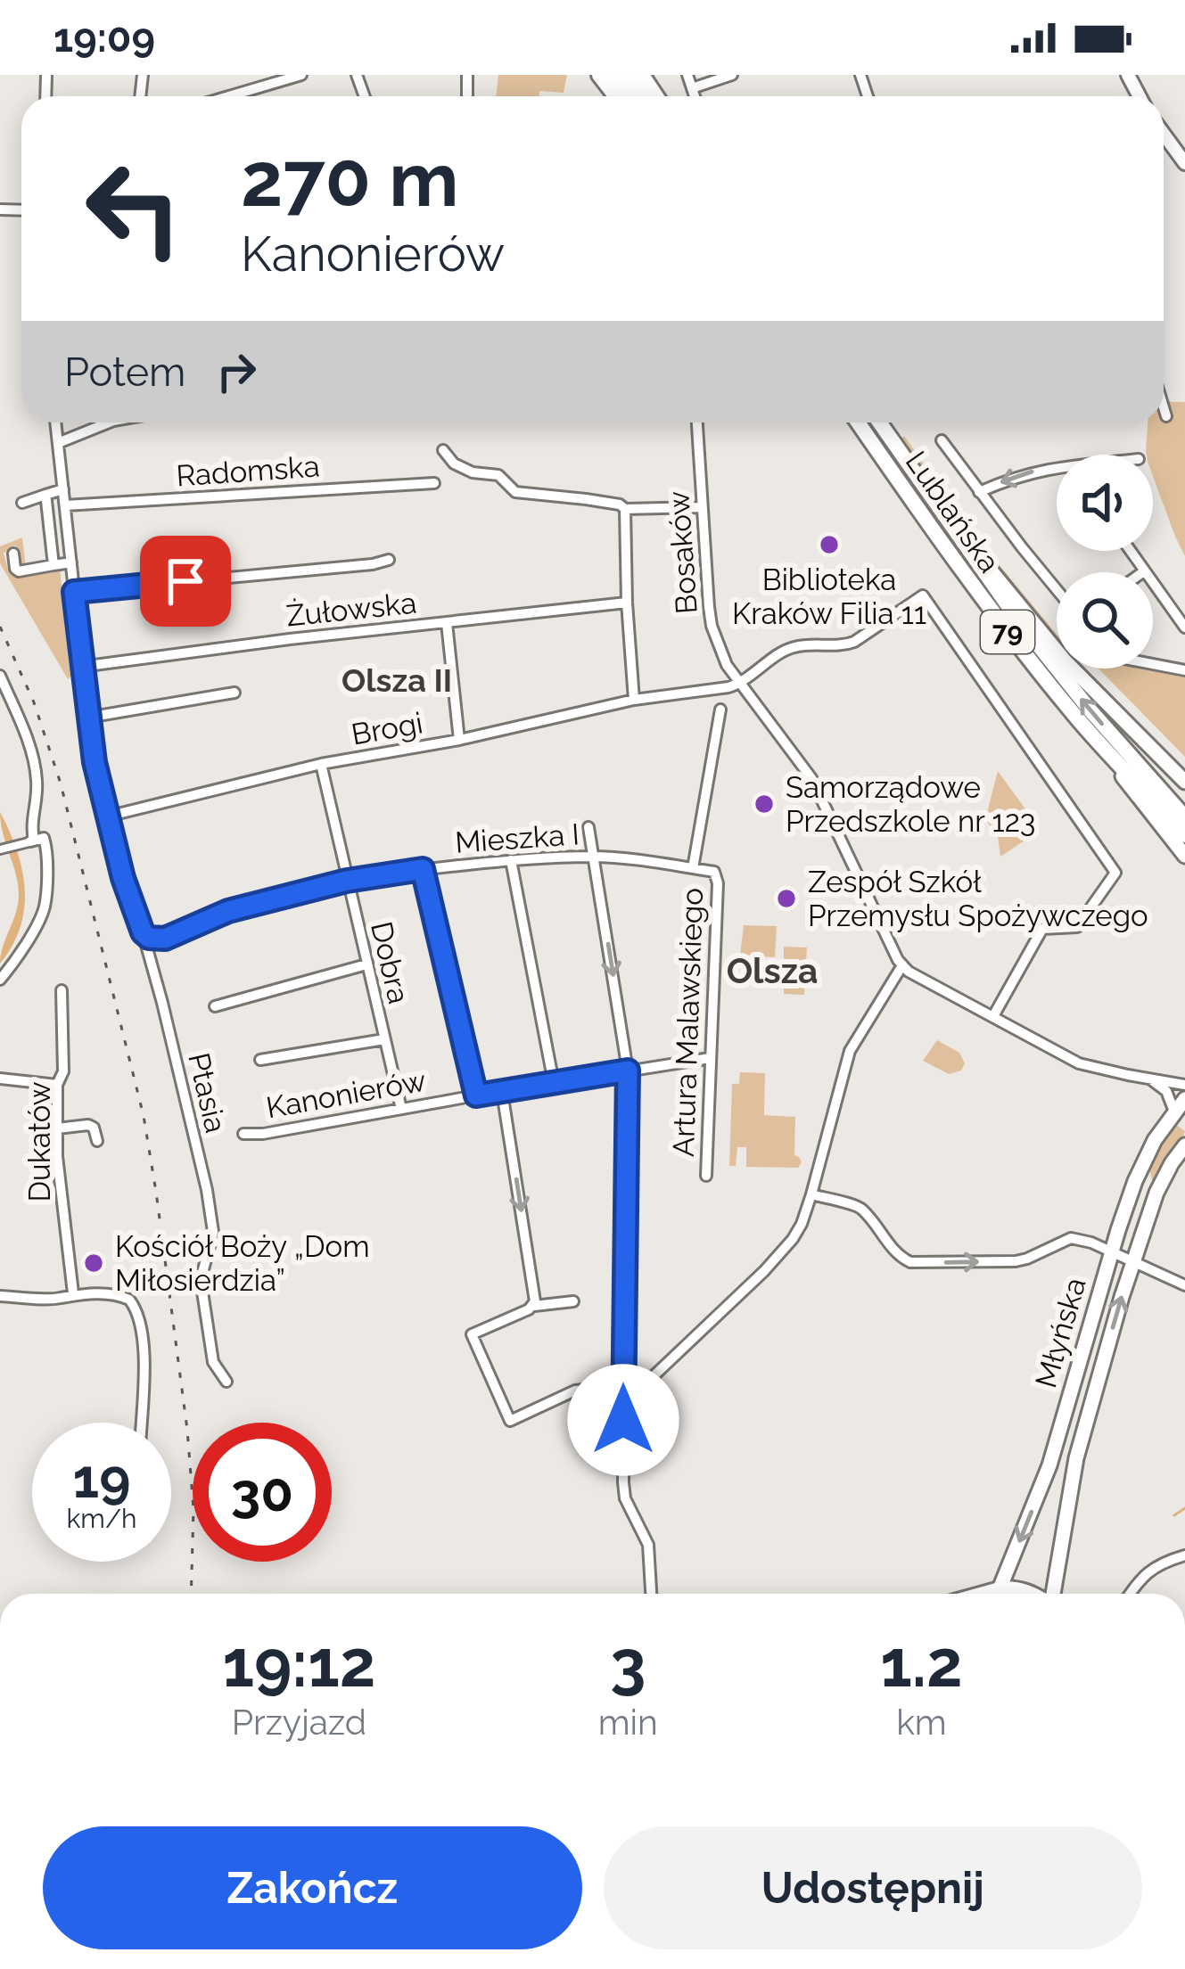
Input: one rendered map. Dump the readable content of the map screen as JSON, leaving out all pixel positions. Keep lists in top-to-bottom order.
{
  "streets": {
    "main road": ["Lublańska", "79", "Młyńska"],
    "street": [
      "Radomska",
      "Bosaków",
      "Żułowska",
      "Brogi",
      "Mieszka I",
      "Dobra",
      "Artura Malawskiego",
      "Ptasia",
      "Kanonierów",
      "Dukatów"
    ]
  },
  "crossings": [
    ["Radomska", "Ptasia"],
    ["Bosaków", "Brogi"],
    ["Żułowska", "Ptasia"],
    ["Brogi", "Dobra"],
    ["Brogi", "Ptasia"],
    ["Mieszka I", "Dobra"],
    ["Mieszka I", "Artura Malawskiego"],
    ["Mieszka I", "Ptasia"],
    ["Dobra", "Kanonierów"],
    ["Artura Malawskiego", "Kanonierów"]
  ],
  "districts": ["Olsza II", "Olsza"],
  "places": [
    "Biblioteka Kraków Filia 11",
    "Samorządowe Przedszkole nr 123",
    "Zespół Szkół Przemysłu Spożywczego",
    "Kościół Boży „Dom Miłosierdzia”"
  ],
  "page": {
    "status": "19:09",
    "turn": ["270 m", "Kanonierów"],
    "then": "Potem",
    "speed": "19 km/h",
    "limit": "30",
    "eta": [
      "19:12",
      "Przyjazd",
      "3",
      "min",
      "1.2",
      "km"
    ],
    "buttons": ["Zakończ", "Udostępnij"]
  }
}
